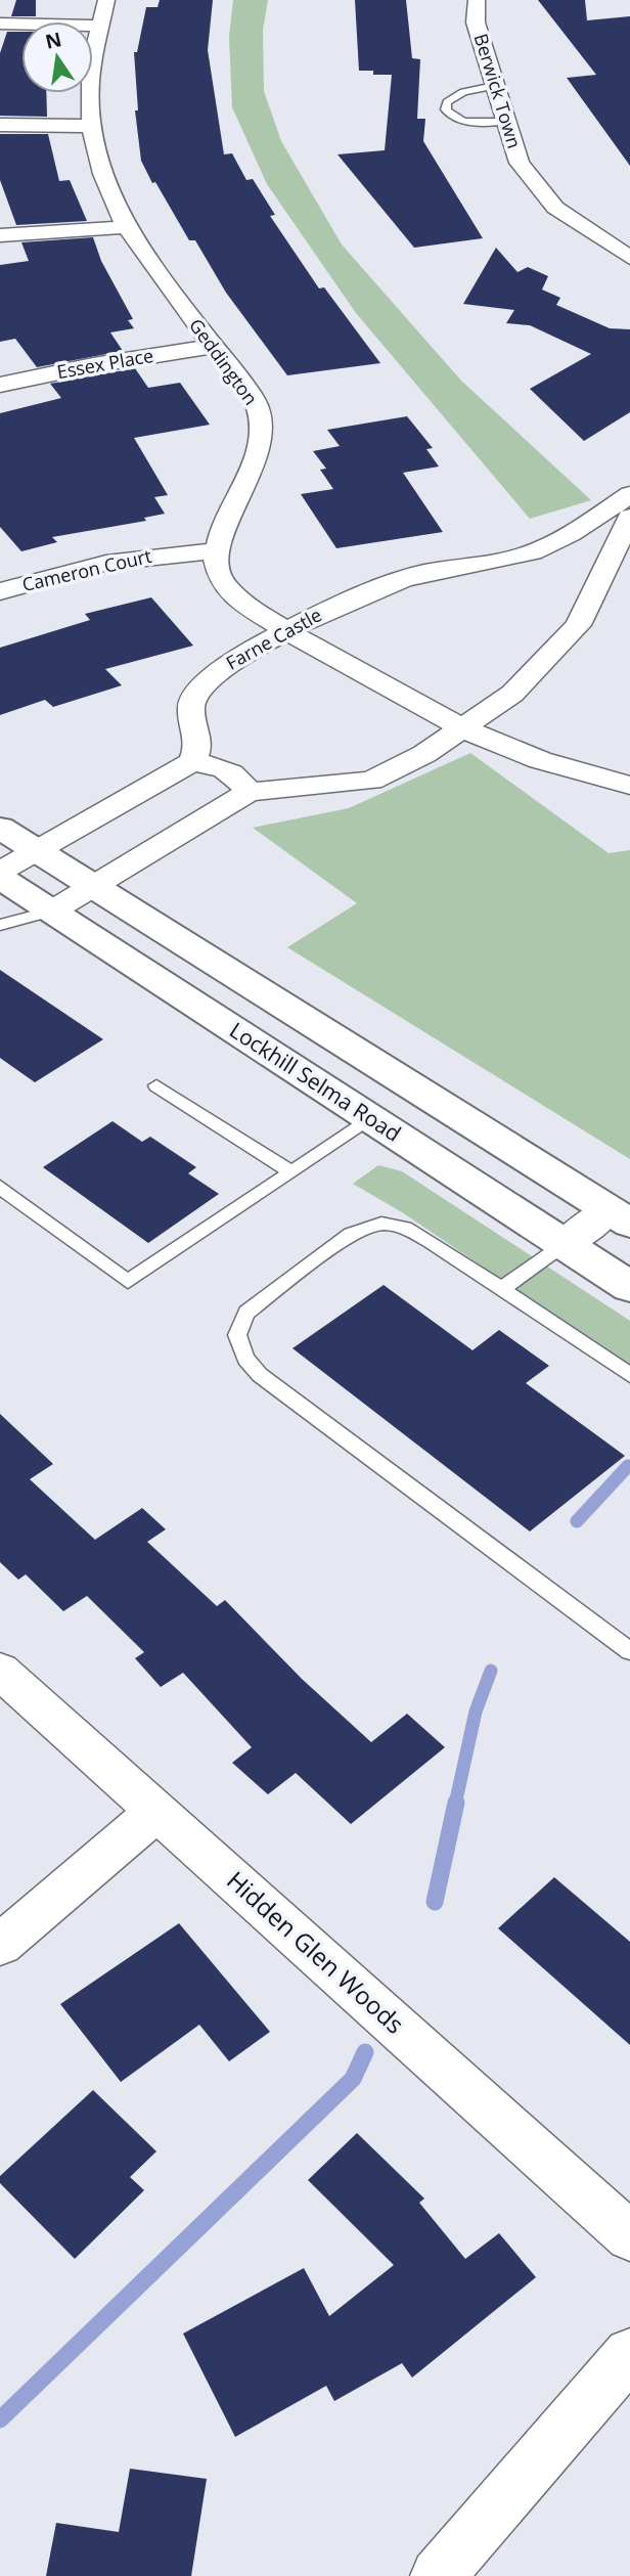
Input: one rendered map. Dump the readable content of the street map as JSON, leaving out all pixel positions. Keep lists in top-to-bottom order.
{
  "streets": {
    "main road": ["Lockhill Selma Road"],
    "street": [
      "Berwick Town",
      "Geddington",
      "Essex Place",
      "Cameron Court",
      "Farne Castle",
      "Hidden Glen Woods"
    ]
  },
  "crossings": [
    ["Geddington", "Essex Place"],
    ["Geddington", "Cameron Court"],
    ["Geddington", "Farne Castle"]
  ],
  "north": "top"
}
